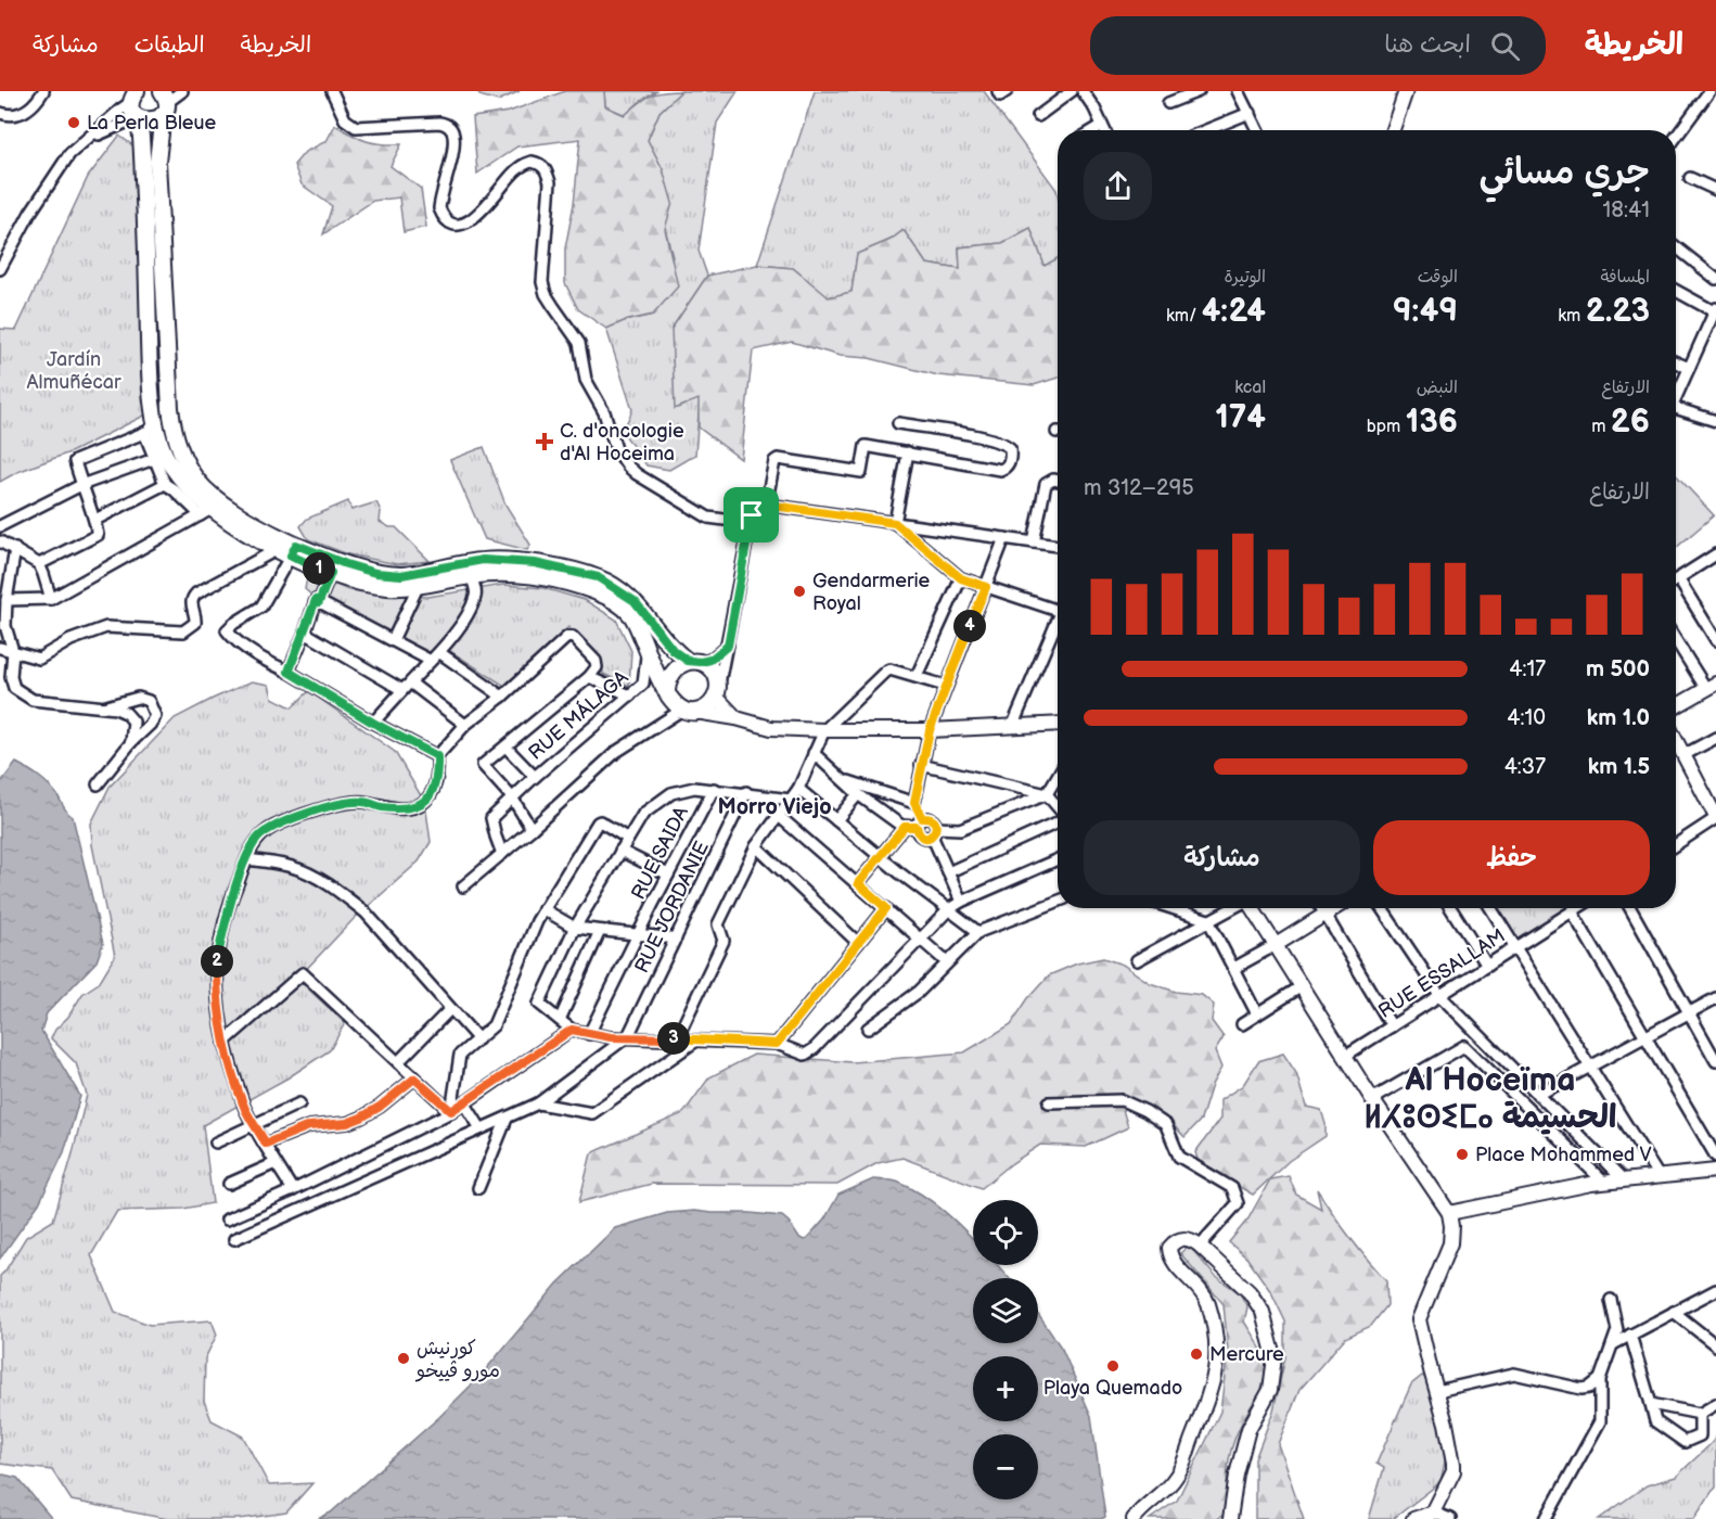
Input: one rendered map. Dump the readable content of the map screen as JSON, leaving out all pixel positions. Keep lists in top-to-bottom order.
{
  "streets": {
    "street": [
      "RUE MÁLAGA",
      "RUE SAIDA",
      "RUE JORDANIE",
      "RUE ESSALLAM"
    ]
  },
  "districts": ["Morro Viejo", "Al Hoceïma ⵍⵃⵓⵙⵉⵎⴰ الحسيمة"],
  "parks": ["Jardín Almuñécar"],
  "places": {
    "other": [
      "La Perla Bleue",
      "Gendarmerie Royal",
      "Place Mohammed V",
      "Mercure",
      "كورنيش مورو ڤييخو",
      "Playa Quemado"
    ],
    "health": ["C. d'oncologie d'Al Hoceima"]
  },
  "page": {
    "header": "الخريطة",
    "search": "ابحث هنا",
    "nav": ["الخريطة", "الطبقات", "مشاركة"],
    "heading": ["جري مسائي", "18:41"],
    "stats": [
      ["المسافة", "2.23 km"],
      ["الوقت", "9:49"],
      ["الوتيرة", "4:24 /km"],
      ["الارتفاع", "26 m"],
      ["النبض", "136 bpm"],
      ["kcal", "174"]
    ],
    "chart": ["الارتفاع", "295–312 m"],
    "pins": [
      "1",
      "4",
      "2",
      "3"
    ],
    "list": [
      {
        "name": "500 m",
        "note": "4:17"
      },
      {
        "name": "1.0 km",
        "note": "4:10"
      },
      {
        "name": "1.5 km",
        "note": "4:37"
      }
    ],
    "buttons": ["حفظ", "مشاركة"],
    "map_buttons": ["+", "−"]
  }
}
